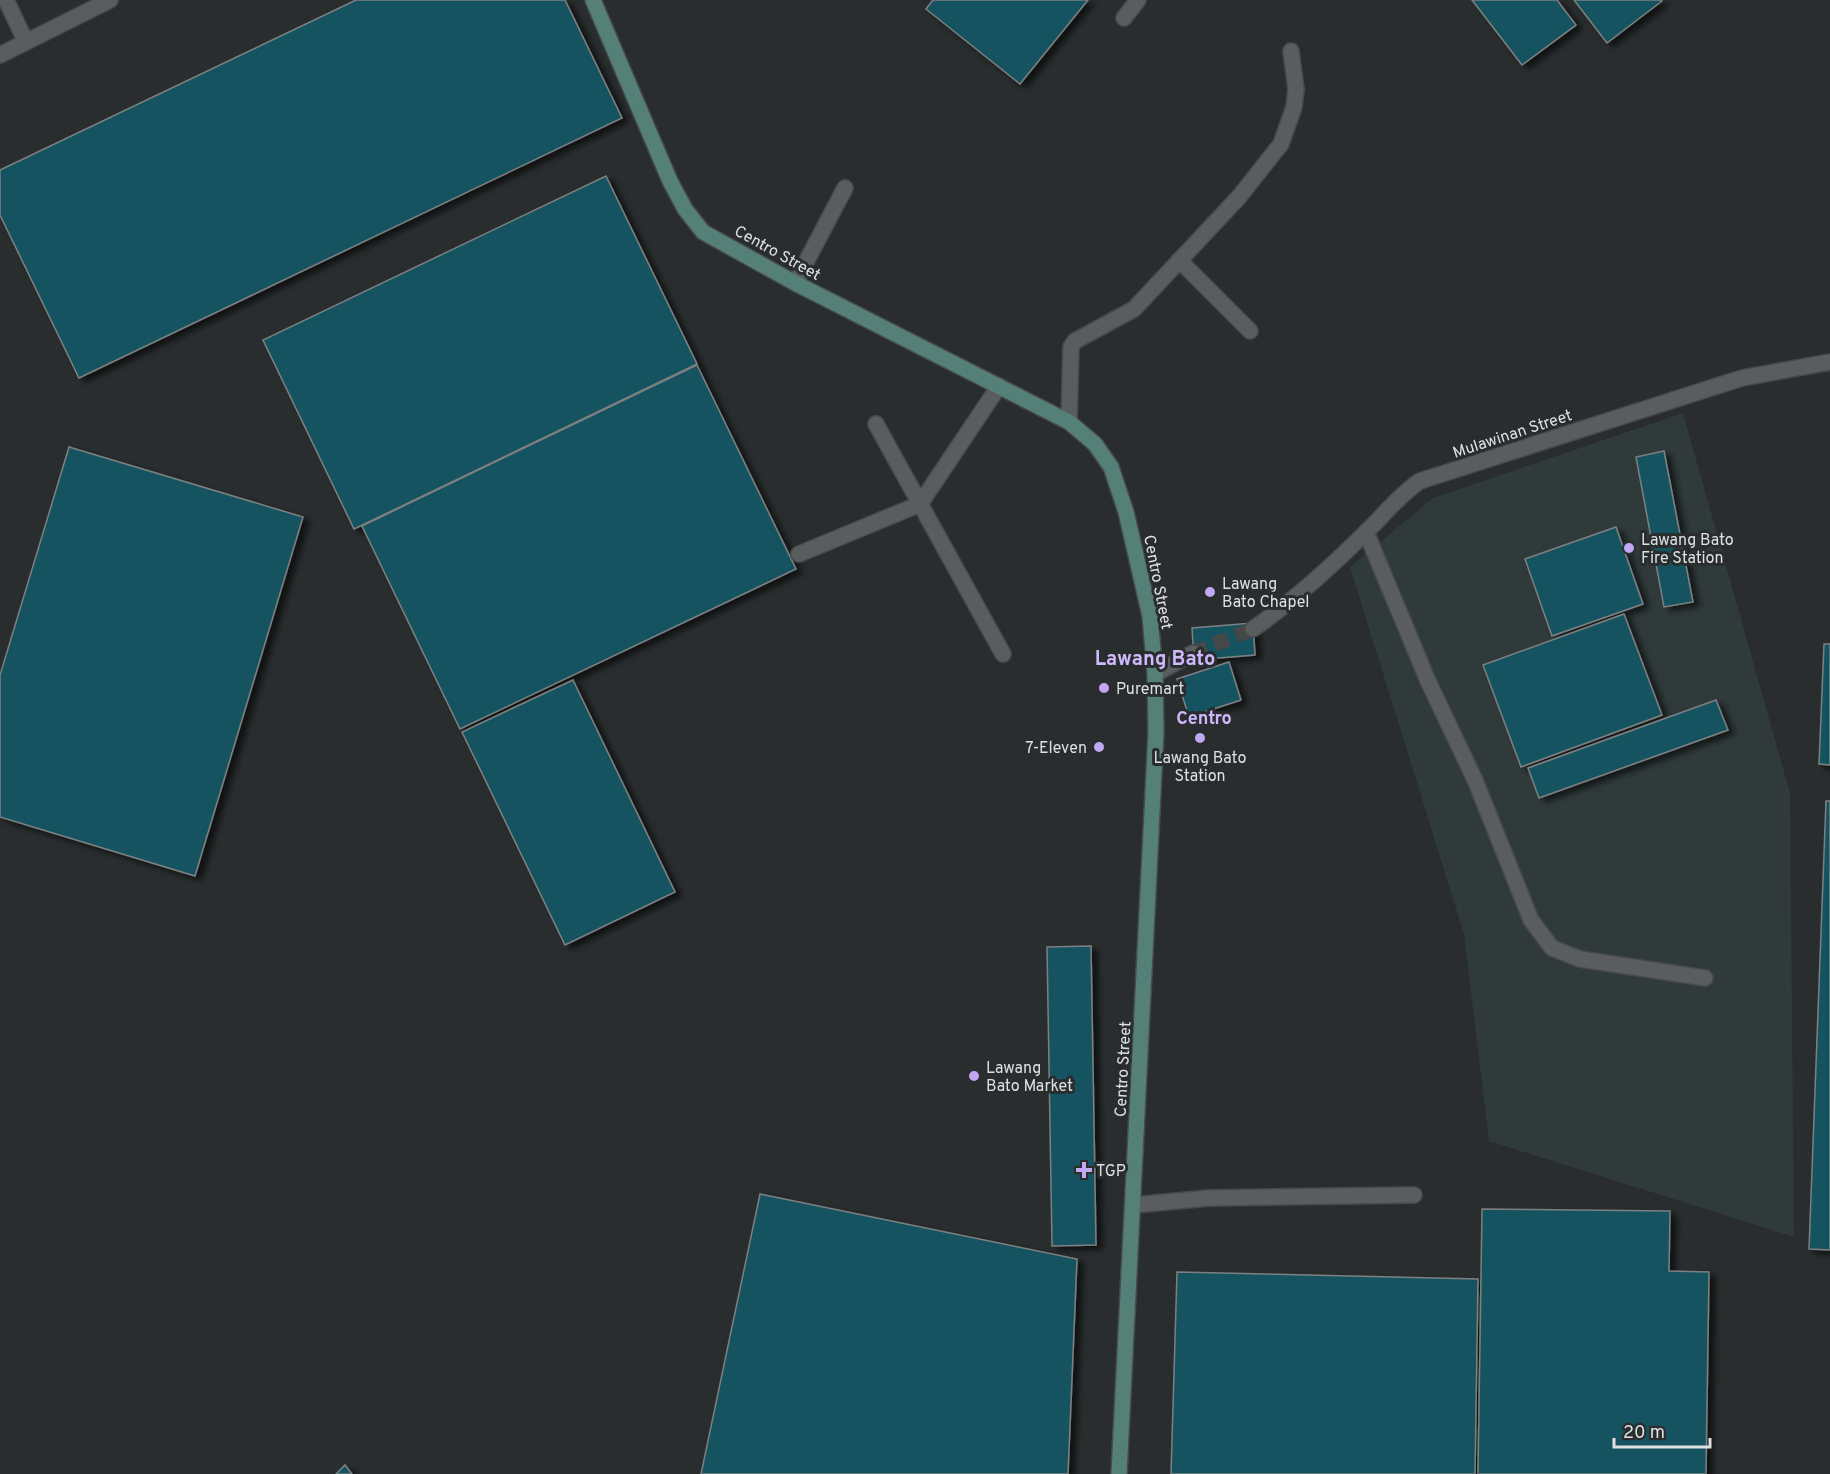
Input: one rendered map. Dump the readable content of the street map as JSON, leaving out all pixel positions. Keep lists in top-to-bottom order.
{
  "streets": {
    "main road": ["Centro Street"],
    "street": ["Mulawinan Street"]
  },
  "districts": ["Lawang Bato", "Centro"],
  "places": {
    "other": [
      "Lawang Bato Fire Station",
      "Lawang Bato Chapel",
      "Puremart",
      "Lawang Bato Station",
      "7-Eleven",
      "Lawang Bato Market"
    ],
    "health": ["TGP"]
  },
  "scale_bar": "20 m"
}
